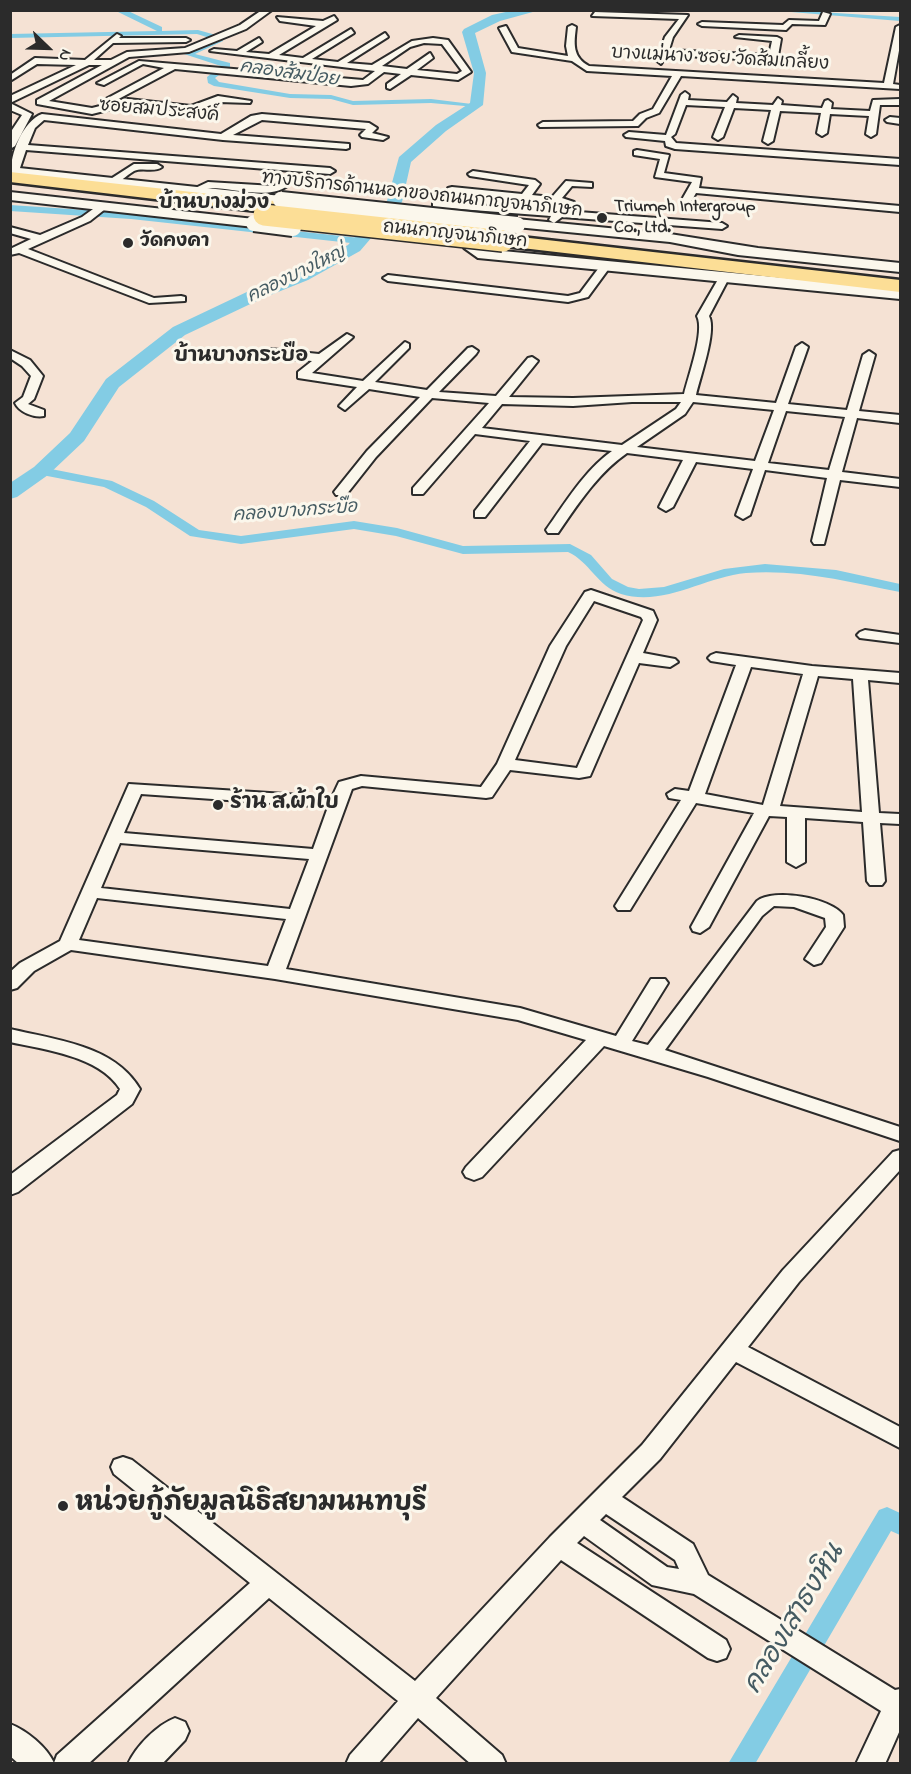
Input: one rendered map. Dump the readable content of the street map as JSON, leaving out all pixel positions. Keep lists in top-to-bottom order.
{
  "streets": {
    "highway": ["ถนนกาญจนาภิเษก"],
    "main road": ["ทางบริการด้านนอกของถนนกาญจนาภิเษก"],
    "street": ["บางแม่นาง ซอย วัดส้มเกลี้ยง", "ซอยสมประสงค์"]
  },
  "crossings": [
    ["ซอยสมประสงค์", "ถนนกาญจนาภิเษก"],
    ["ทางบริการด้านนอกของถนนกาญจนาภิเษก", "ถนนกาญจนาภิเษก"]
  ],
  "districts": ["บ้านบางม่วง", "บ้านบางกระบือ"],
  "water": [
    "คลองส้มป่อย",
    "คลองบางใหญ่",
    "คลองบางกระบือ",
    "คลองเสาธงหิน"
  ],
  "places": [
    "Triumph Intergroup Co., Ltd.",
    "วัดคงคา",
    "ร้าน ส.ผ้าใบ",
    "หน่วยกู้ภัยมูลนิธิสยามนนทบุรี"
  ],
  "north": "bottom right"
}
